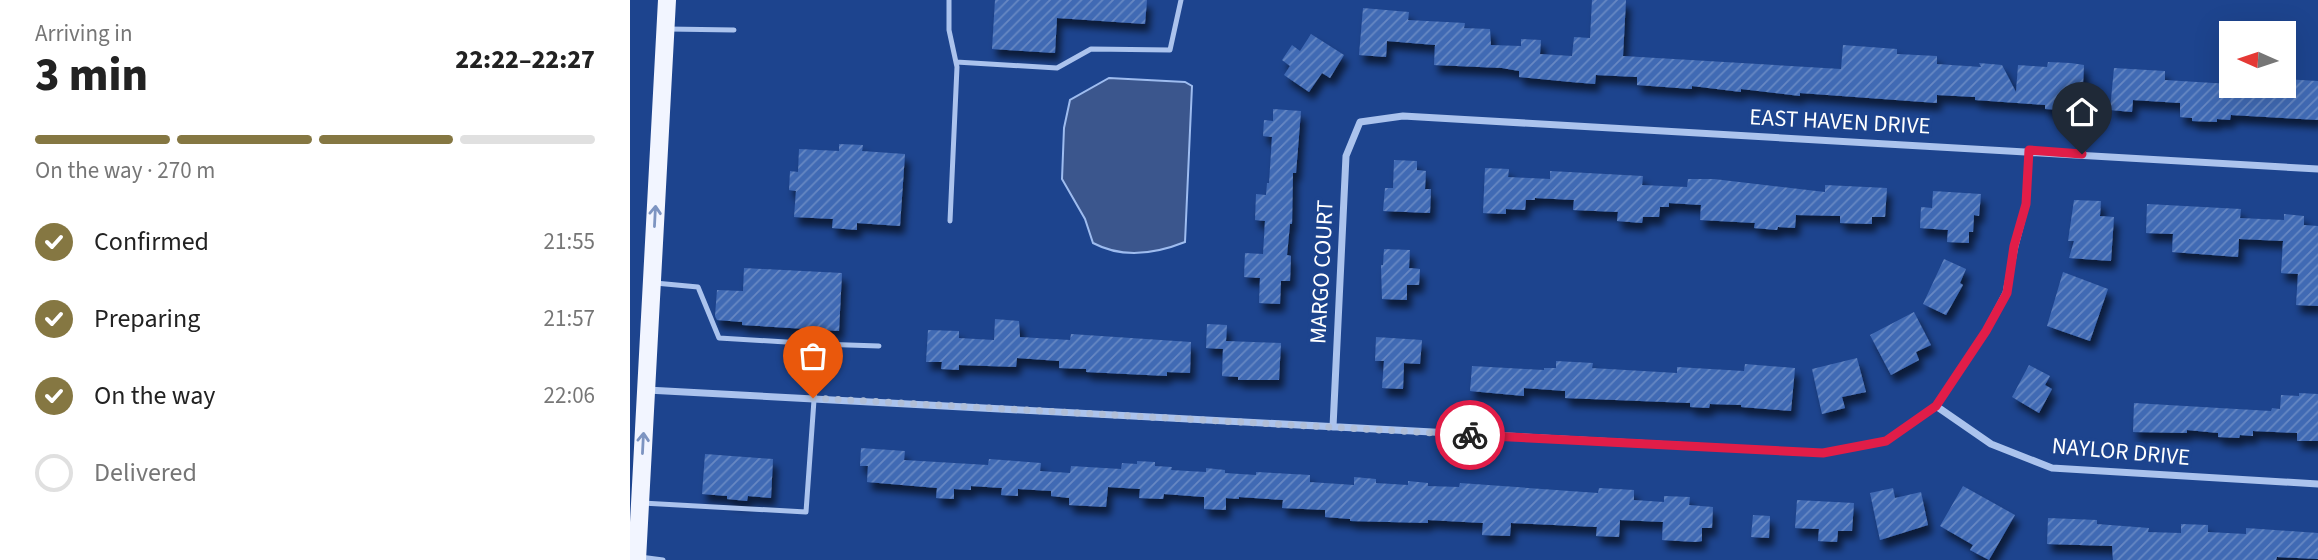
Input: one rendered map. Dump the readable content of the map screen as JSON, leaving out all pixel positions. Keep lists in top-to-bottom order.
{
  "streets": {
    "street": ["EAST HAVEN DRIVE", "MARGO COURT", "NAYLOR DRIVE"]
  },
  "crossings": [
    ["EAST HAVEN DRIVE", "MARGO COURT"]
  ],
  "north": "left",
  "page": {
    "heading": ["3 min", "Arriving in", "22:22–22:27"],
    "bar": "On the way · 270 m",
    "list": [
      ["Confirmed", "21:55"],
      ["Preparing", "21:57"],
      ["On the way", "22:06"],
      "Delivered"
    ]
  }
}
